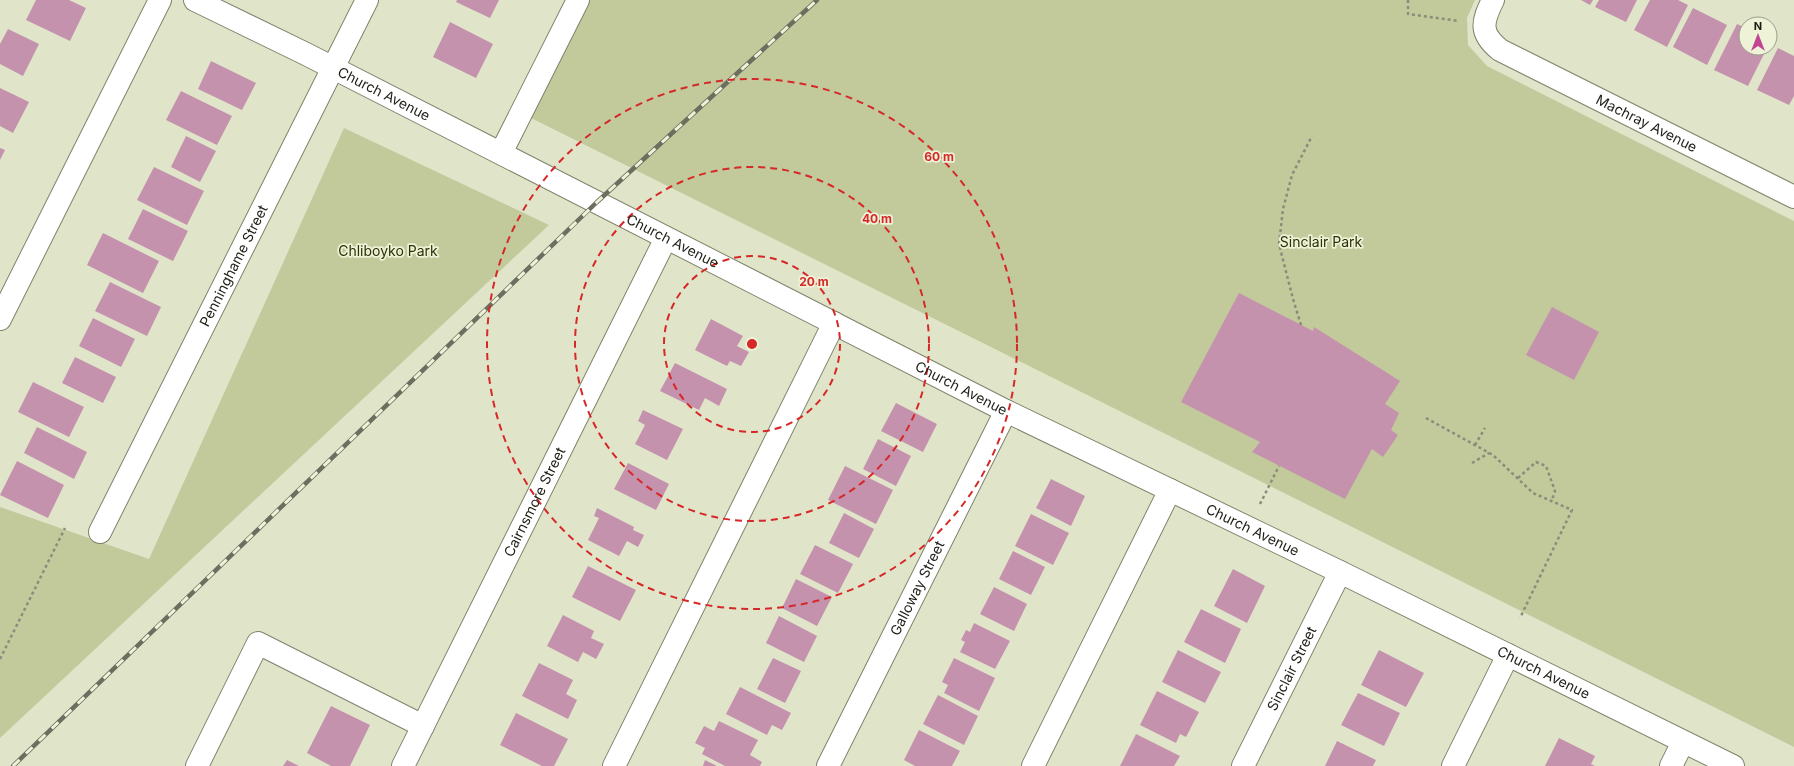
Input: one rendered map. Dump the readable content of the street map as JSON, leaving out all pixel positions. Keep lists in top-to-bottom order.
{
  "streets": {
    "street": [
      "Church Avenue",
      "Machray Avenue",
      "Penninghame Street",
      "Cairnsmore Street",
      "Galloway Street",
      "Sinclair Street"
    ]
  },
  "crossings": [
    ["Church Avenue", "Penninghame Street"],
    ["Church Avenue", "Cairnsmore Street"],
    ["Church Avenue", "Galloway Street"],
    ["Church Avenue", "Sinclair Street"]
  ],
  "parks": ["Sinclair Park", "Chliboyko Park"],
  "north": "top",
  "rings": ["60 m", "40 m", "20 m"]
}
